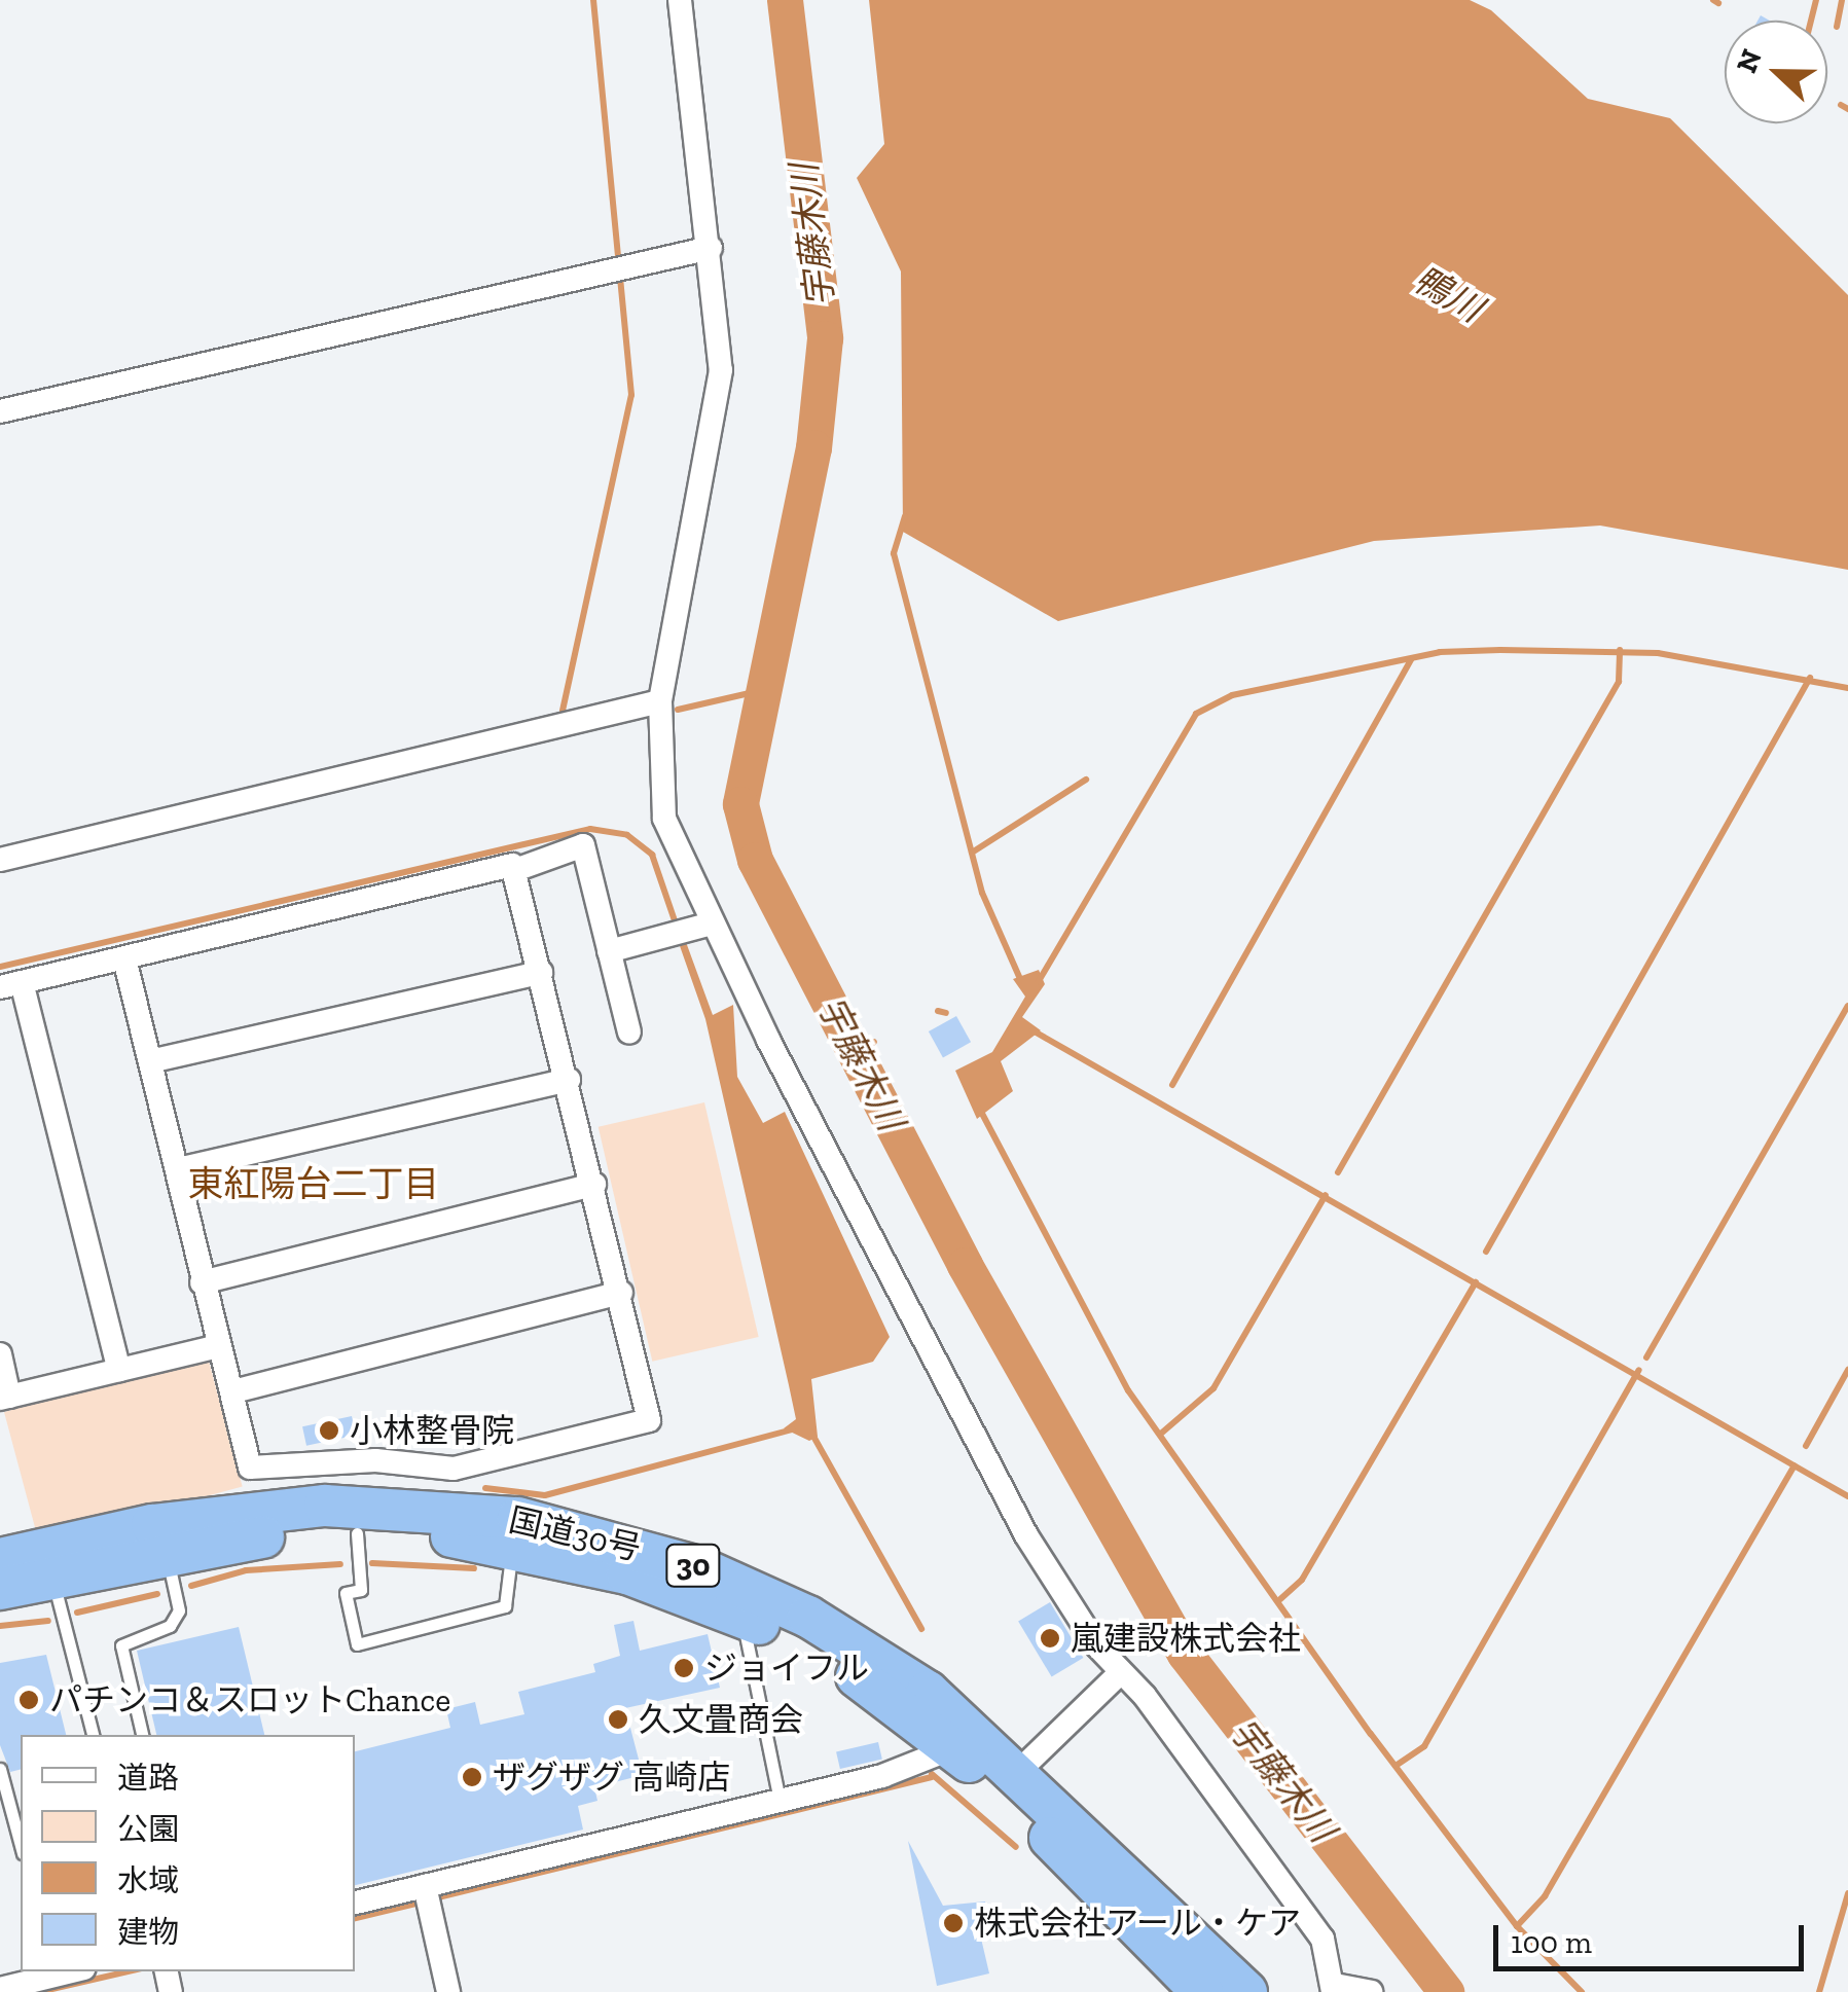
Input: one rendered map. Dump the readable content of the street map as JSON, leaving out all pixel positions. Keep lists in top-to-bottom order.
{
  "streets": {
    "highway": ["国道30号", "30"]
  },
  "districts": ["東紅陽台二丁目"],
  "water": ["宇藤木川", "鴨川"],
  "places": [
    "小林整骨院",
    "嵐建設株式会社",
    "ジョイフル",
    "パチンコ＆スロットChance",
    "久文畳商会",
    "ザグザグ 高崎店",
    "株式会社アール・ケア"
  ],
  "legend": [
    "道路",
    "公園",
    "水域",
    "建物"
  ],
  "scale_bar": "100 m",
  "north": "left"
}
